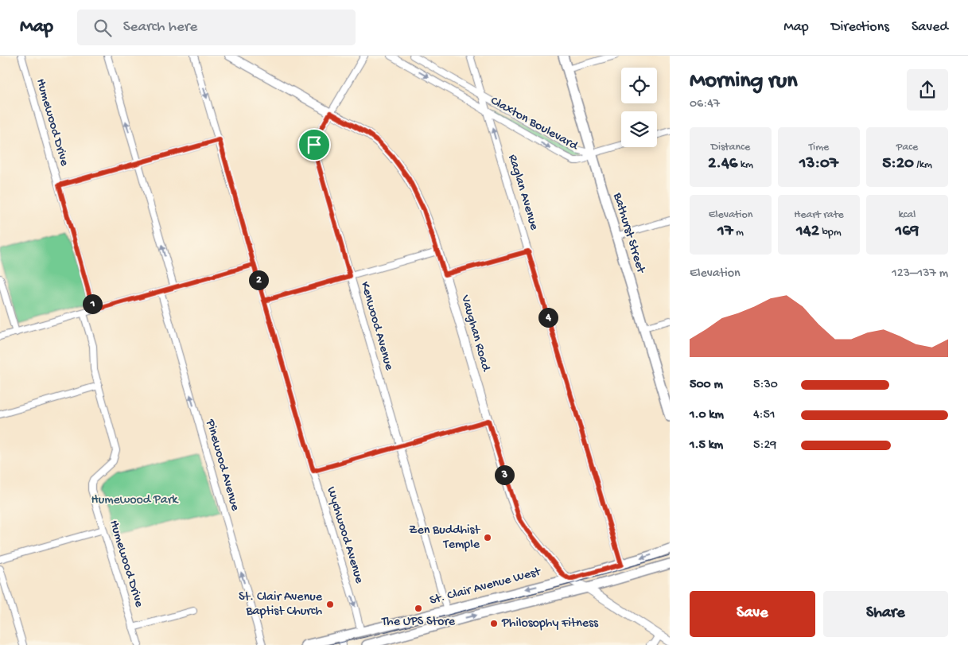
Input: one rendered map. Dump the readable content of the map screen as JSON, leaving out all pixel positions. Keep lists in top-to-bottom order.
{
  "streets": {
    "main road": ["Bathurst Street", "St. Clair Avenue West"],
    "street": [
      "Humewood Drive",
      "Claxton Boulevard",
      "Raglan Avenue",
      "Kenwood Avenue",
      "Vaughan Road",
      "Pinewood Avenue",
      "Wychwood Avenue"
    ]
  },
  "crossings": [
    ["Claxton Boulevard", "Raglan Avenue"],
    ["Claxton Boulevard", "Bathurst Street"],
    ["Raglan Avenue", "St. Clair Avenue West"],
    ["Kenwood Avenue", "Vaughan Road"],
    ["Kenwood Avenue", "St. Clair Avenue West"],
    ["Vaughan Road", "St. Clair Avenue West"],
    ["Wychwood Avenue", "St. Clair Avenue West"]
  ],
  "one_way": ["Pinewood Avenue", "Wychwood Avenue"],
  "parks": ["Humewood Park"],
  "places": [
    "Zen Buddhist Temple",
    "St. Clair Avenue Baptist Church",
    "The UPS Store",
    "Philosophy Fitness"
  ],
  "page": {
    "header": "Map",
    "search": "Search here",
    "nav": ["Map", "Directions", "Saved"],
    "heading": ["Morning run", "06:47"],
    "stats": [
      ["Distance", "2.46 km"],
      ["Time", "13:07"],
      ["Pace", "5:20 /km"],
      ["Elevation", "17 m"],
      ["Heart rate", "142 bpm"],
      ["kcal", "169"]
    ],
    "chart": ["Elevation", "123–137 m"],
    "pins": [
      "2",
      "1",
      "4",
      "3"
    ],
    "list": [
      {
        "name": "500 m",
        "note": "5:30"
      },
      {
        "name": "1.0 km",
        "note": "4:51"
      },
      {
        "name": "1.5 km",
        "note": "5:29"
      }
    ],
    "buttons": ["Save", "Share"]
  }
}
